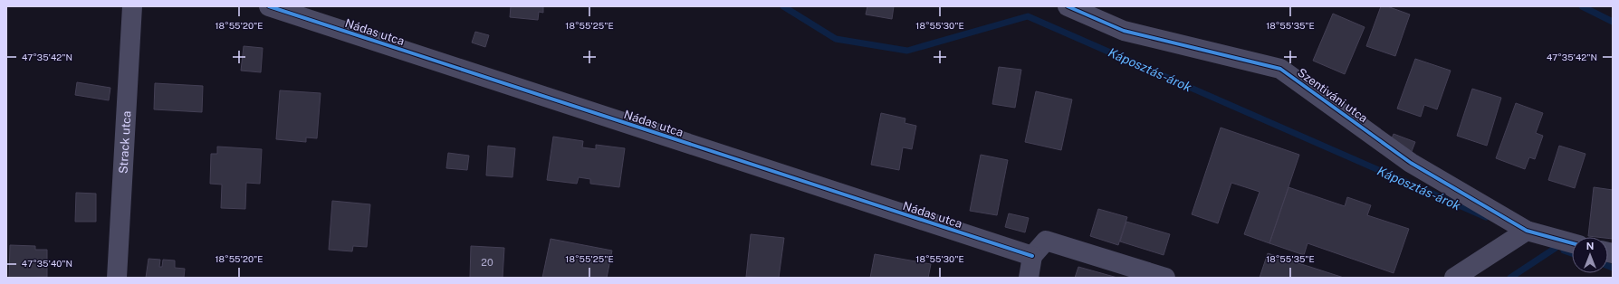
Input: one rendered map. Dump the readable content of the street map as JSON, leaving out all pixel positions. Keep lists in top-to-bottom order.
{
  "streets": {
    "street": ["Nádas utca", "Szentiváni utca", "Strack utca"]
  },
  "water": ["Káposztás-árok"],
  "house_numbers": ["20"],
  "north": "top",
  "coordinates": [
    "18°55'20\"E",
    "18°55'25\"E",
    "18°55'30\"E",
    "18°55'35\"E",
    "47°35'42\"N",
    "47°35'40\"N"
  ]
}
